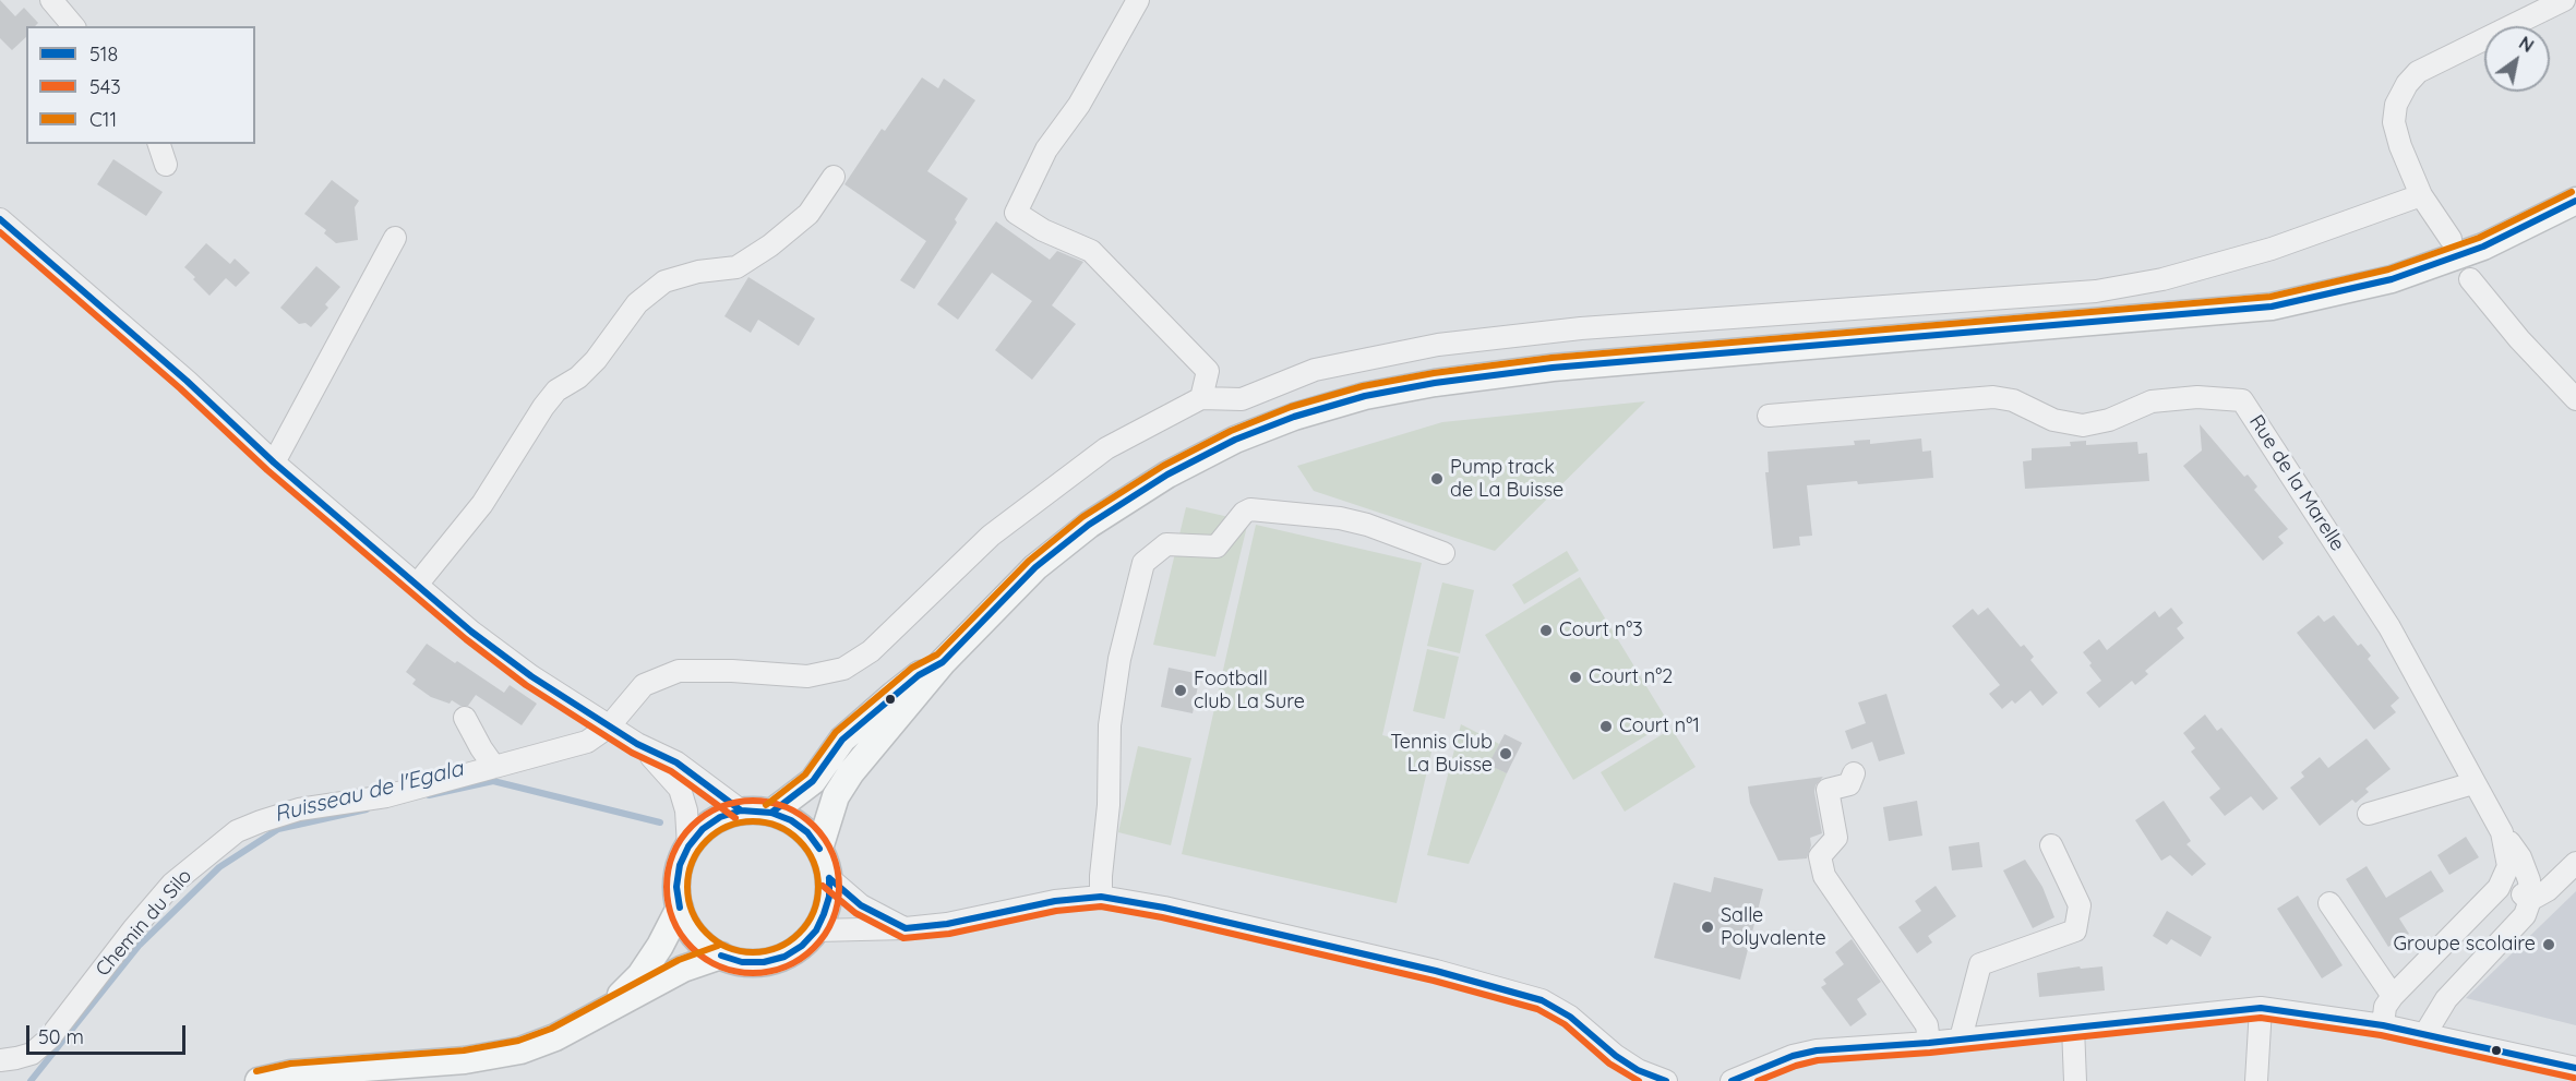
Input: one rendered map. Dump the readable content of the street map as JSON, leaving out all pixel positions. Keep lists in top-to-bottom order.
{
  "streets": {
    "street": ["Rue de la Marelle", "Chemin du Silo"]
  },
  "water": ["Ruisseau de l'Egala"],
  "places": [
    "Pump track de La Buisse",
    "Court n°3",
    "Court n°2",
    "Football club La Sure",
    "Court n°1",
    "Tennis Club La Buisse",
    "Salle Polyvalente",
    "Groupe scolaire"
  ],
  "lines": ["transit line C11", "transit line 518", "transit line 543"],
  "legend": ["518", "543", "C11"],
  "scale_bar": "50 m",
  "north": "top right"
}
